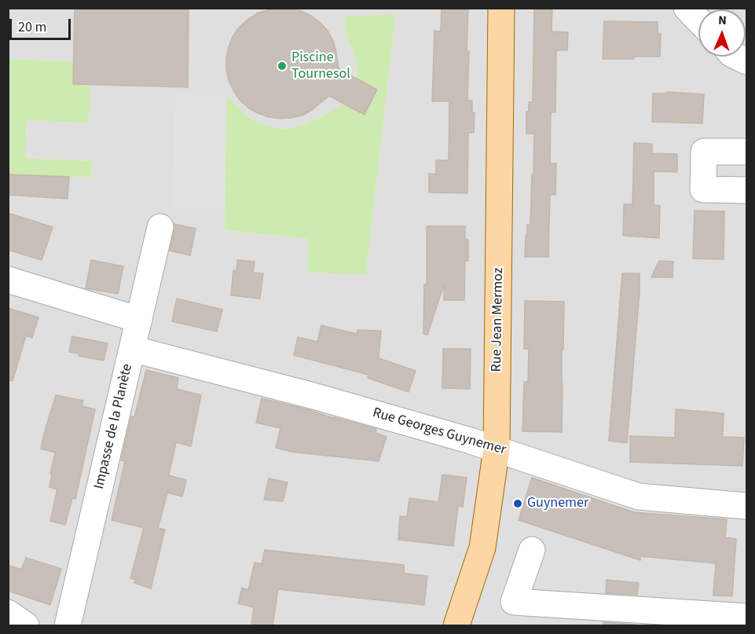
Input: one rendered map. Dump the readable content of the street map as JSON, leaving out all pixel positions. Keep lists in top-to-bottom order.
{
  "streets": {
    "main road": ["Rue Jean Mermoz"],
    "street": ["Impasse de la Planète", "Rue Georges Guynemer"]
  },
  "crossings": [
    ["Rue Jean Mermoz", "Rue Georges Guynemer"],
    ["Impasse de la Planète", "Rue Georges Guynemer"]
  ],
  "places": ["Piscine Tournesol", "Guynemer"],
  "scale_bar": "20 m",
  "north": "top"
}
